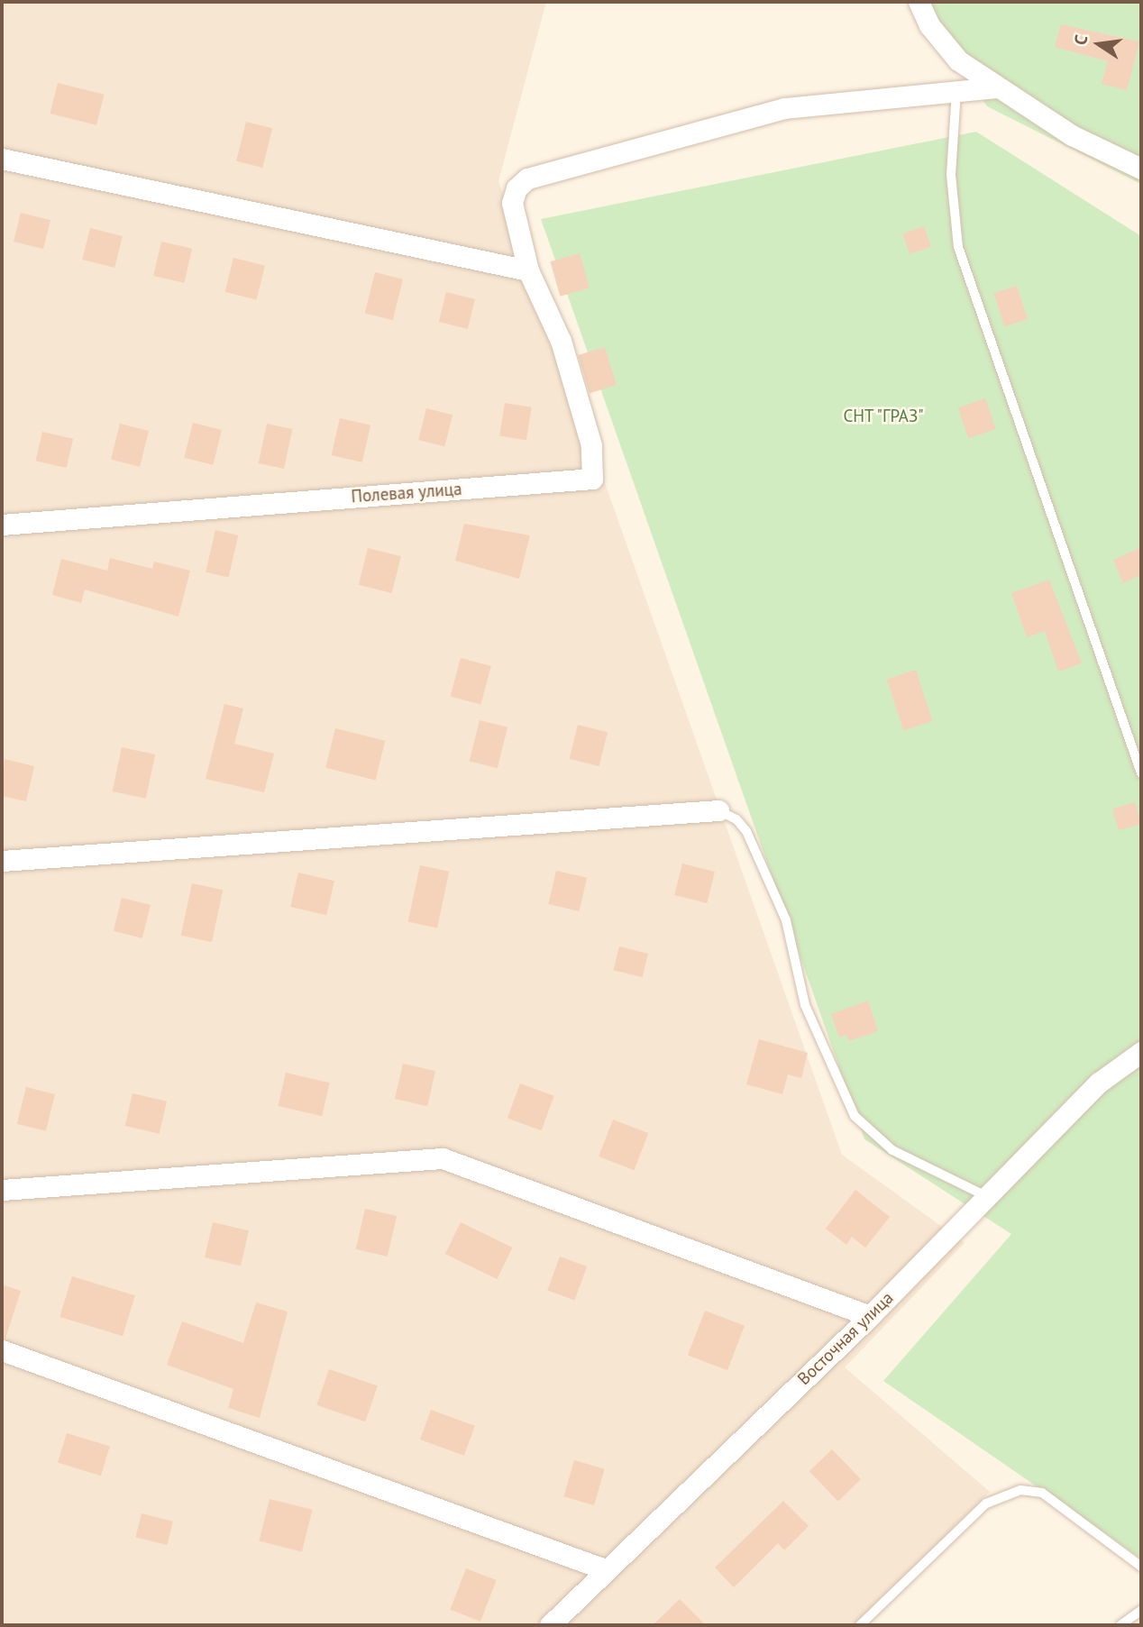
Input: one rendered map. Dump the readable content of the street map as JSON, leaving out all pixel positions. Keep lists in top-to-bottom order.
{
  "streets": {
    "street": ["Полевая улица", "Восточная улица"]
  },
  "parks": ["СНТ \"ГРАЗ\""],
  "north": "left"
}
